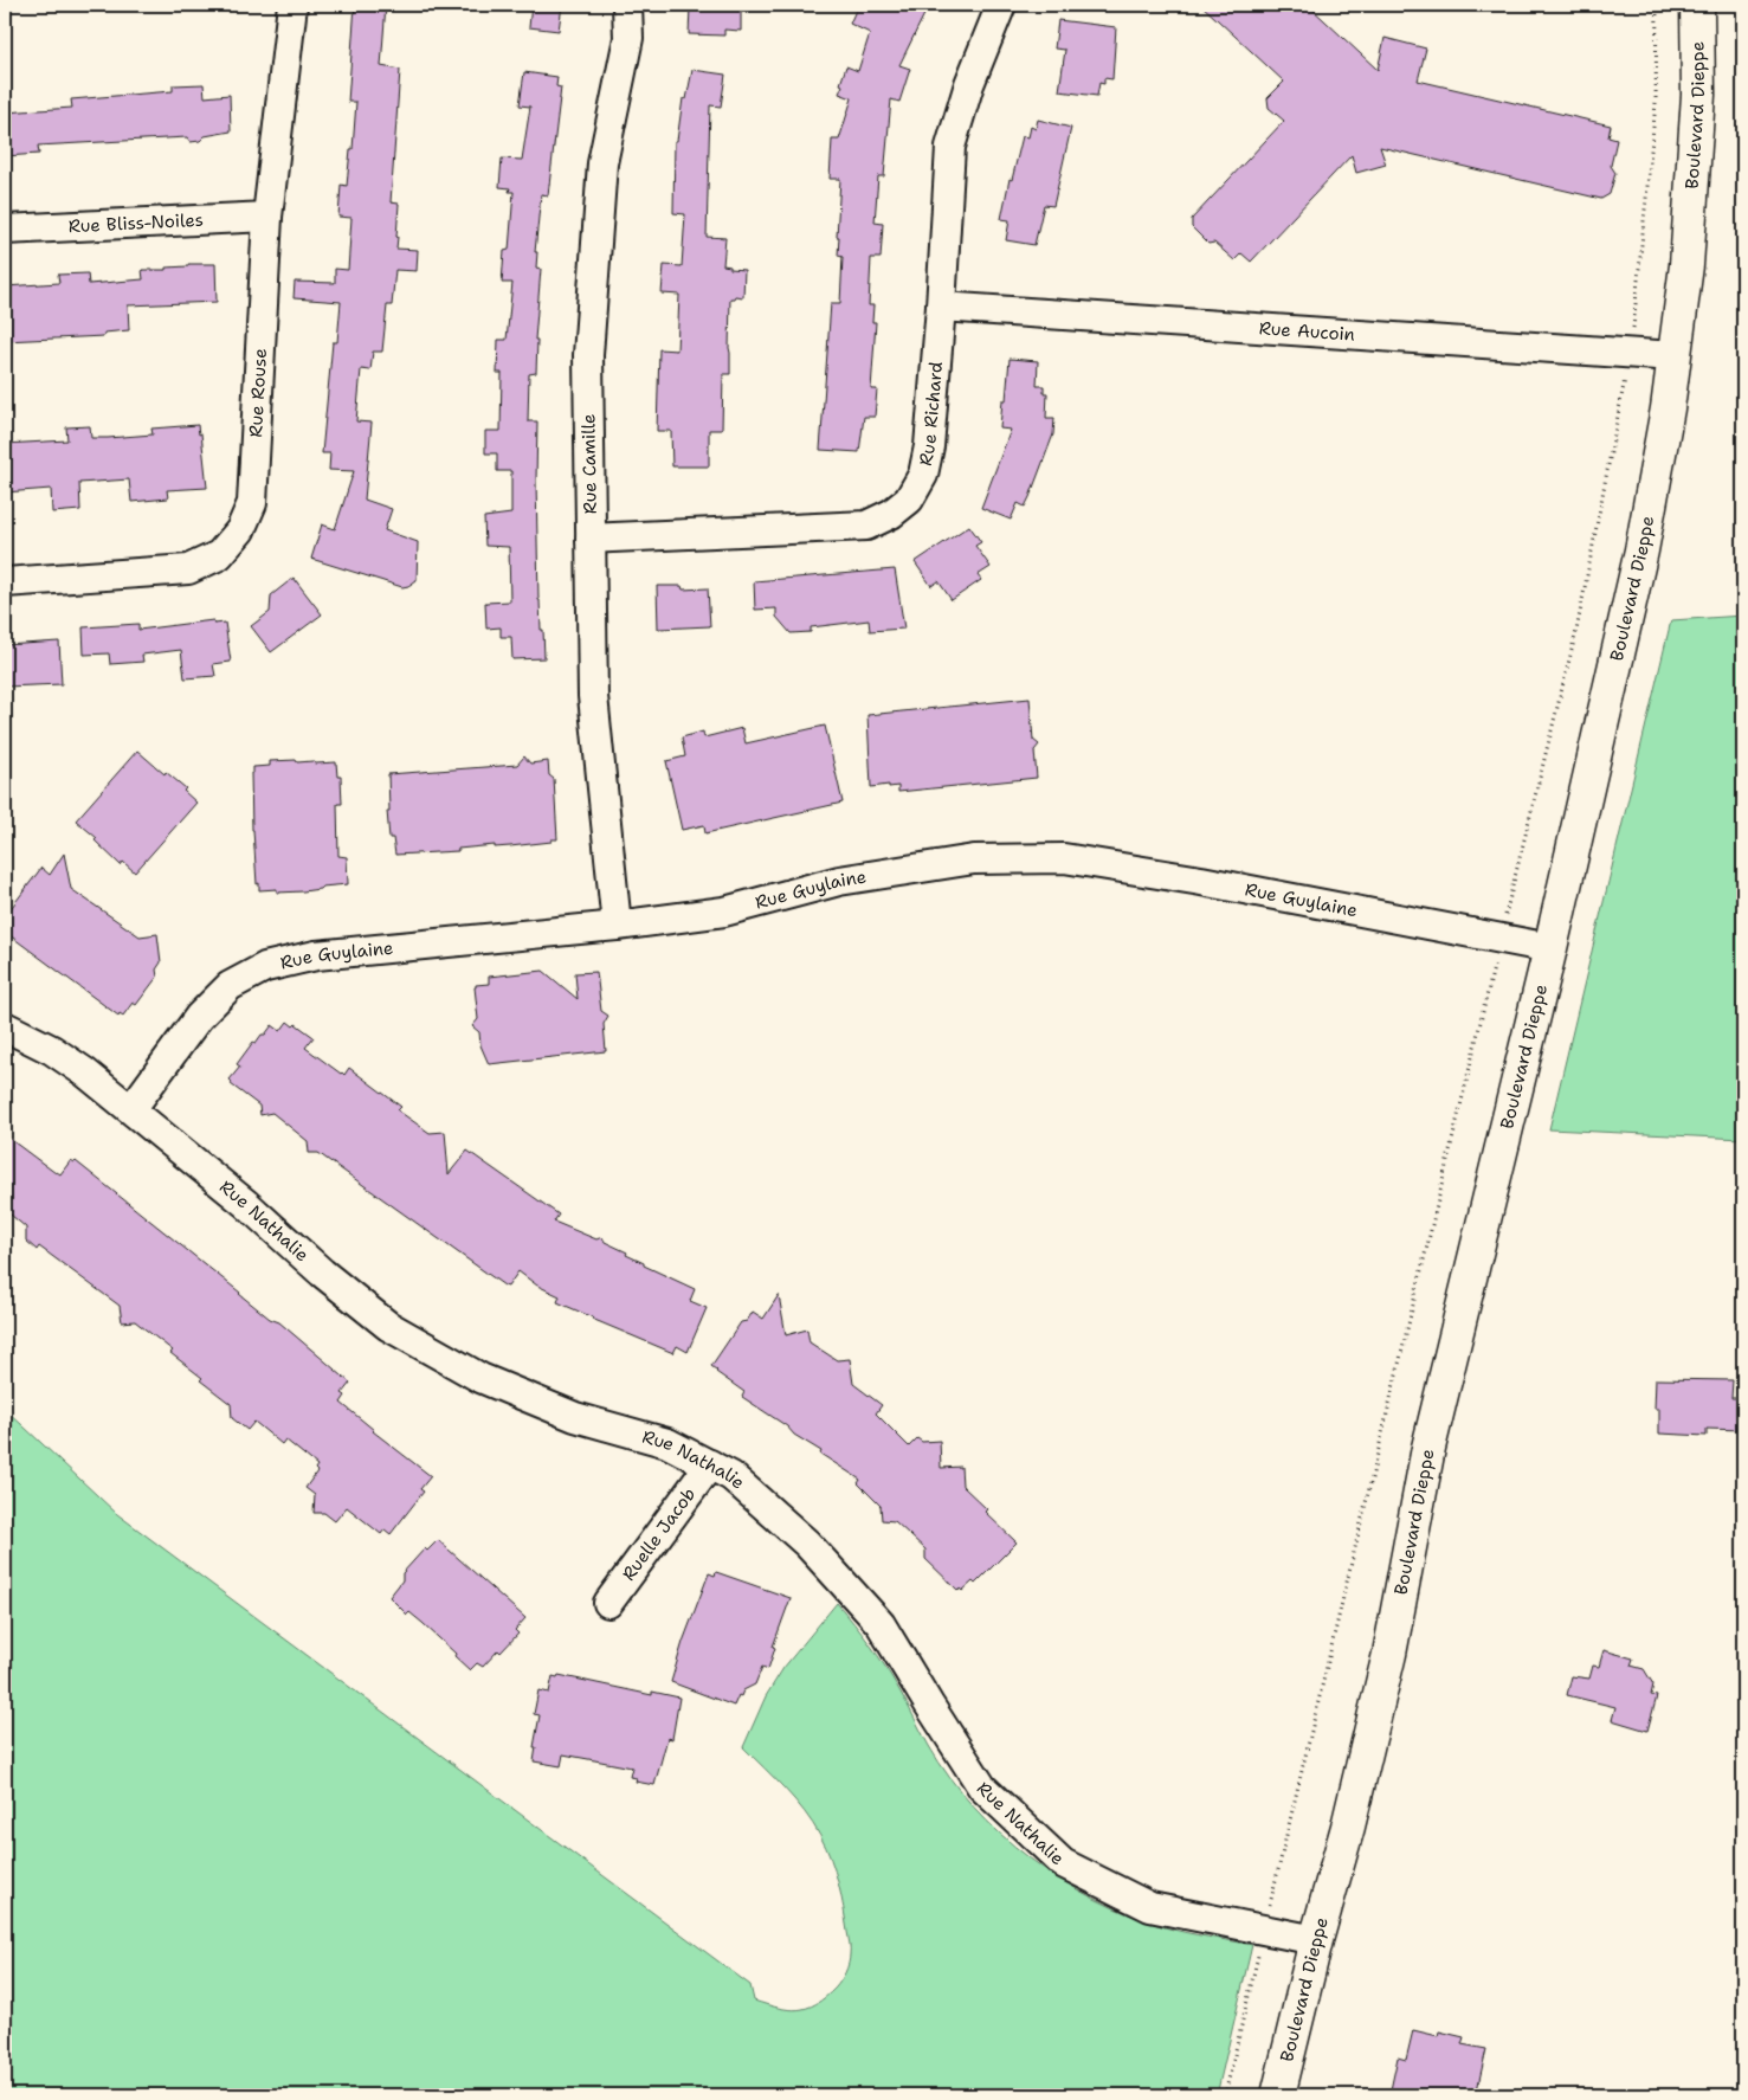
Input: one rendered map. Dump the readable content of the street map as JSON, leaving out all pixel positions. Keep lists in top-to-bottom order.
{
  "streets": {
    "main road": ["Boulevard Dieppe"],
    "street": [
      "Rue Bliss-Noiles",
      "Rue Aucoin",
      "Rue Rouse",
      "Rue Richard",
      "Rue Camille",
      "Rue Guylaine",
      "Rue Nathalie",
      "Ruelle Jacob"
    ]
  },
  "crossings": [
    ["Boulevard Dieppe", "Rue Aucoin"],
    ["Boulevard Dieppe", "Rue Guylaine"],
    ["Boulevard Dieppe", "Rue Nathalie"],
    ["Rue Bliss-Noiles", "Rue Rouse"],
    ["Rue Aucoin", "Rue Richard"],
    ["Rue Richard", "Rue Camille"],
    ["Rue Camille", "Rue Guylaine"],
    ["Rue Guylaine", "Rue Nathalie"],
    ["Rue Nathalie", "Ruelle Jacob"]
  ]
}
